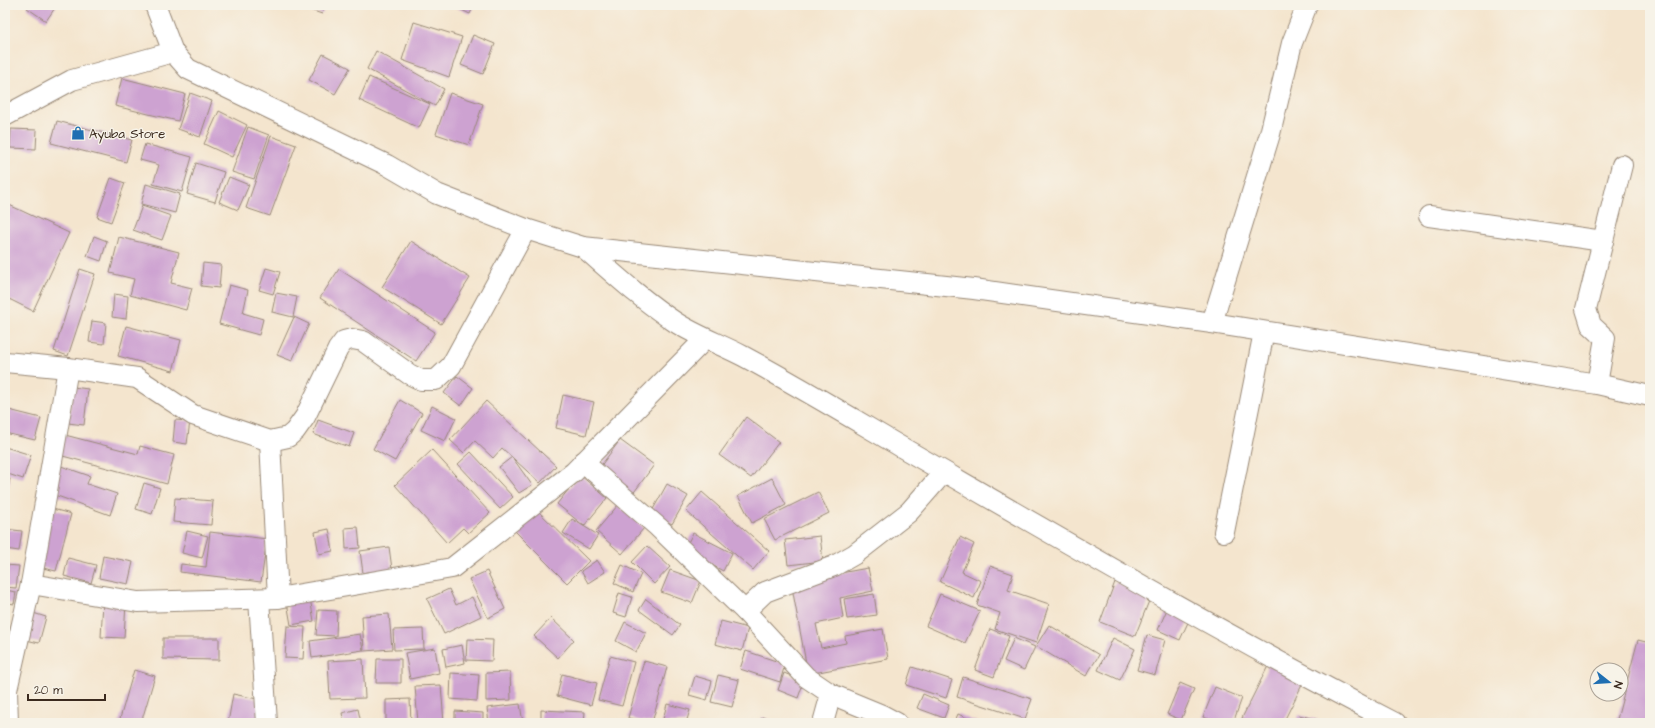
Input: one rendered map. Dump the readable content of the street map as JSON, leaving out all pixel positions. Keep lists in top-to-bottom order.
{
  "places": {
    "shop": ["Ayuba Store"]
  },
  "scale_bar": "20 m",
  "north": "right"
}
